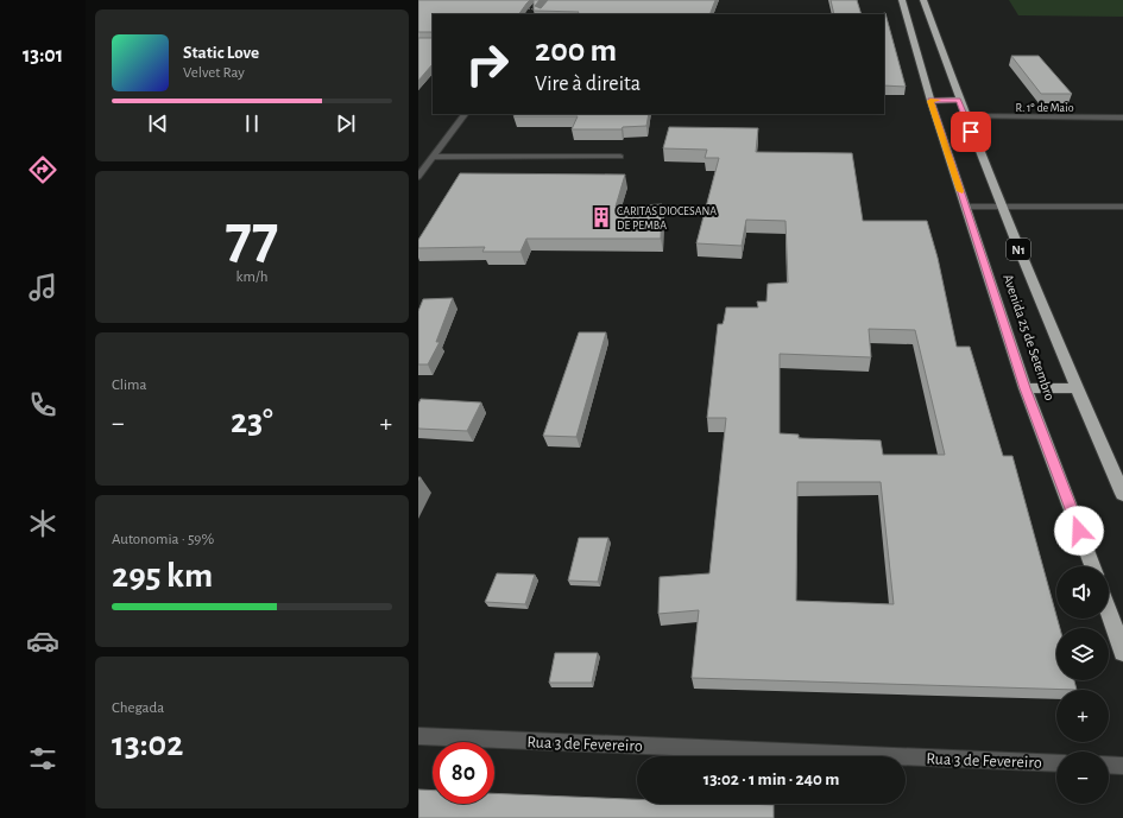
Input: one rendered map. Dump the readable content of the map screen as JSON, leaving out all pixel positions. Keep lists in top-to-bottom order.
{
  "streets": {
    "highway": ["N1", "Avenida 25 de Setembro"],
    "street": ["R. 1º de Maio", "Rua 3 de Fevereiro"]
  },
  "crossings": [
    ["R. 1º de Maio", "Avenida 25 de Setembro"]
  ],
  "places": {
    "building": ["CARITAS DIOCESANA DE PEMBA"]
  },
  "page": {
    "tabs": "13:01",
    "turn": ["200 m", "Vire à direita"],
    "song": ["Static Love", "Velvet Ray"],
    "tile": [
      ["77", "km/h"],
      "Clima",
      ["Autonomia · 59%", "295 km"],
      ["Chegada", "13:02"]
    ],
    "heat": ["−", "23°", "+"],
    "map_buttons": ["+", "−"],
    "limit": "80",
    "trip": "13:02 · 1 min · 240 m"
  }
}
